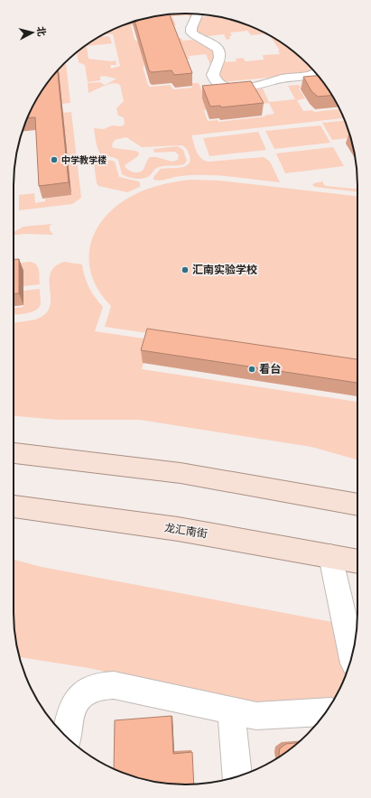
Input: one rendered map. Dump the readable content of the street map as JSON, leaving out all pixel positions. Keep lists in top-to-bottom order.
{
  "streets": {
    "main road": ["龙汇南街"]
  },
  "places": ["中学教学楼", "汇南实验学校", "看台"],
  "north": "right"
}
